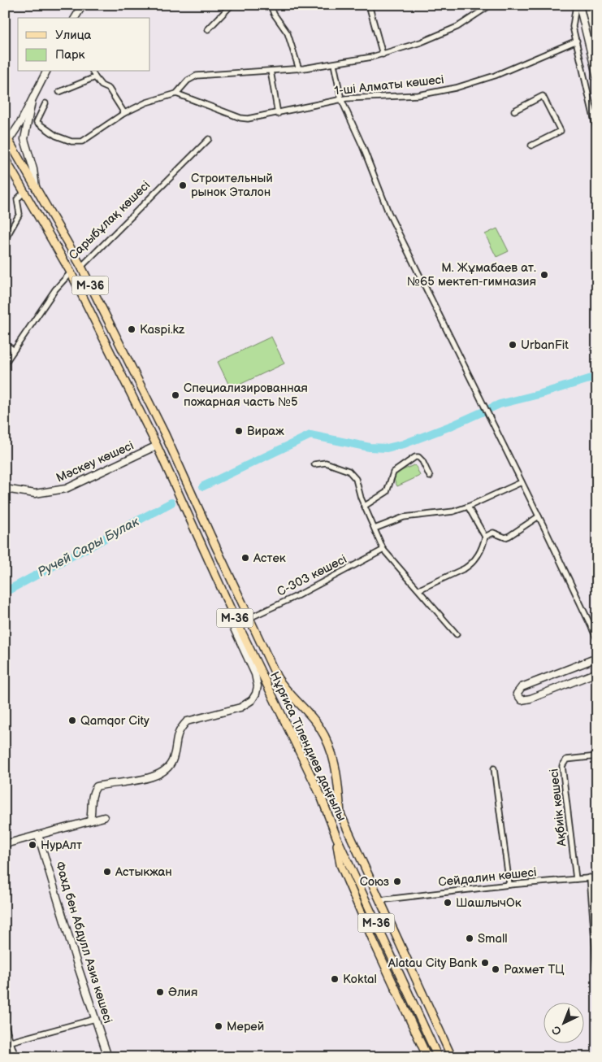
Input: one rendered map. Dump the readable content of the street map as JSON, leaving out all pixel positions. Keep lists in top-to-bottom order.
{
  "streets": {
    "main road": [
      "Сарыбұлақ көшесі",
      "M-36",
      "Мәскеу көшесі",
      "Нұрғиса Тілендиев даңғылы",
      "Фахд бен Абдулл Азиз көшесі"
    ],
    "street": [
      "1-ші Алматы көшесі",
      "С-303 көшесі",
      "Ақбиік көшесі",
      "Сейдалин көшесі"
    ]
  },
  "crossings": [
    ["Сарыбұлақ көшесі", "M-36"],
    ["M-36", "Мәскеу көшесі"],
    ["M-36", "Нұрғиса Тілендиев даңғылы"],
    ["Мәскеу көшесі", "Нұрғиса Тілендиев даңғылы"],
    ["С-303 көшесі", "Нұрғиса Тілендиев даңғылы"],
    ["Нұрғиса Тілендиев даңғылы", "Сейдалин көшесі"],
    ["Ақбиік көшесі", "Сейдалин көшесі"]
  ],
  "water": ["Ручей Сары Булак"],
  "places": [
    "Строительный рынок Эталон",
    "М. Жұмабаев ат. №65 мектеп-гимназия",
    "Kaspi.kz",
    "UrbanFit",
    "Специализированная пожарная часть №5",
    "Вираж",
    "Астек",
    "Qamqor City",
    "НурАлт",
    "Астыкжан",
    "Союз",
    "ШашлычОк",
    "Small",
    "Alatau City Bank",
    "Рахмет ТЦ",
    "Koktal",
    "Әлия",
    "Мерей"
  ],
  "legend": ["Улица", "Парк"],
  "north": "bottom left"
}
